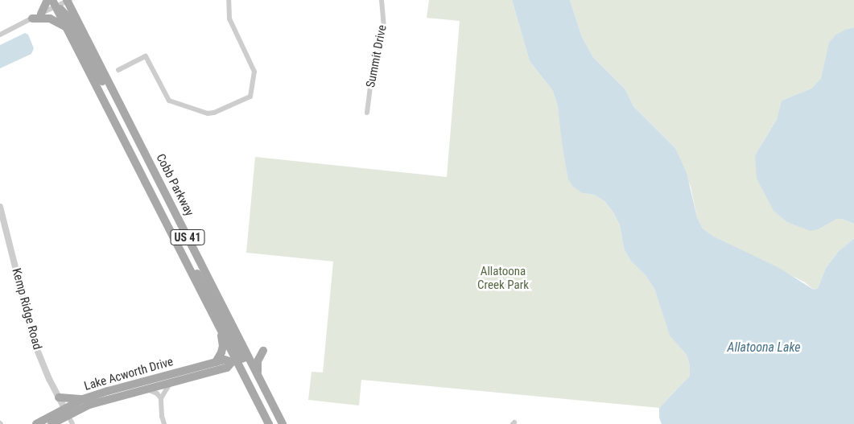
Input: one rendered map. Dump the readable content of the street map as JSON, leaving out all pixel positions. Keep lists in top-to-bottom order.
{
  "streets": {
    "main road": ["Cobb Parkway", "US 41", "Lake Acworth Drive"],
    "street": ["Summit Drive", "Kemp Ridge Road"]
  },
  "crossings": [
    ["Cobb Parkway", "Lake Acworth Drive"],
    ["Kemp Ridge Road", "Lake Acworth Drive"]
  ],
  "water": ["Allatoona Lake"],
  "parks": ["Allatoona Creek Park"]
}
